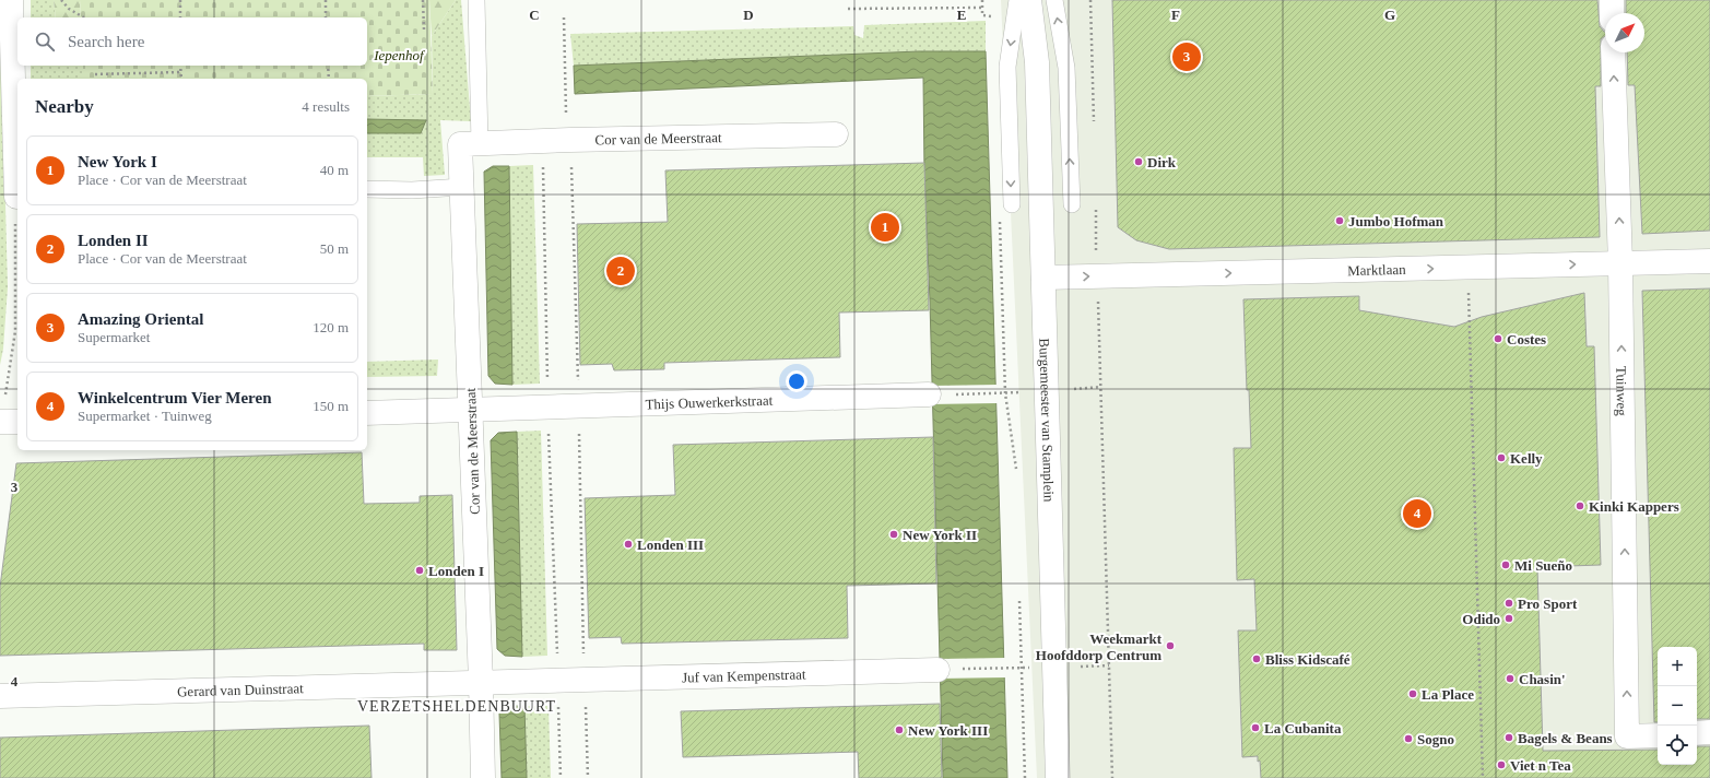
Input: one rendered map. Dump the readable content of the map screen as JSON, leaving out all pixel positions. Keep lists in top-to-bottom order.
{
  "streets": {
    "street": [
      "Cor van de Meerstraat",
      "Marktlaan",
      "Tuinweg",
      "Thijs Ouwerkerkstraat",
      "Burgemeester van Stamplein",
      "Juf van Kempenstraat",
      "Gerard van Duinstraat"
    ]
  },
  "crossings": [
    ["Cor van de Meerstraat", "Thijs Ouwerkerkstraat"],
    ["Cor van de Meerstraat", "Juf van Kempenstraat"],
    ["Cor van de Meerstraat", "Gerard van Duinstraat"],
    ["Marktlaan", "Tuinweg"],
    ["Marktlaan", "Burgemeester van Stamplein"],
    ["Juf van Kempenstraat", "Gerard van Duinstraat"]
  ],
  "one_way": ["Marktlaan", "Tuinweg"],
  "districts": ["VERZETSHELDENBUURT"],
  "parks": ["Iepenhof"],
  "places": [
    "Dirk",
    "Jumbo Hofman",
    "Costes",
    "Kelly",
    "Kinki Kappers",
    "New York II",
    "Londen III",
    "Mi Sueño",
    "Londen I",
    "Pro Sport",
    "Odido",
    "Weekmarkt Hoofddorp Centrum",
    "Bliss Kidscafé",
    "Chasin'",
    "La Place",
    "La Cubanita",
    "New York III",
    "Bagels & Beans",
    "Sogno",
    "Viet n Tea"
  ],
  "north": "top right",
  "page": {
    "search": "Search here",
    "pins": [
      "3",
      "1",
      "2",
      "4"
    ],
    "heading": ["Nearby", "4 results"],
    "list": [
      {
        "mark": "1",
        "name": "New York I",
        "note": "Place · Cor van de Meerstraat",
        "value": "40 m"
      },
      {
        "mark": "2",
        "name": "Londen II",
        "note": "Place · Cor van de Meerstraat",
        "value": "50 m"
      },
      {
        "mark": "3",
        "name": "Amazing Oriental",
        "note": "Supermarket",
        "value": "120 m"
      },
      {
        "mark": "4",
        "name": "Winkelcentrum Vier Meren",
        "note": "Supermarket · Tuinweg",
        "value": "150 m"
      }
    ],
    "map_buttons": ["+", "−"]
  },
  "grid": {
    "columns": [
      "C",
      "D",
      "E",
      "F",
      "G"
    ],
    "rows": ["3", "4"]
  }
}
